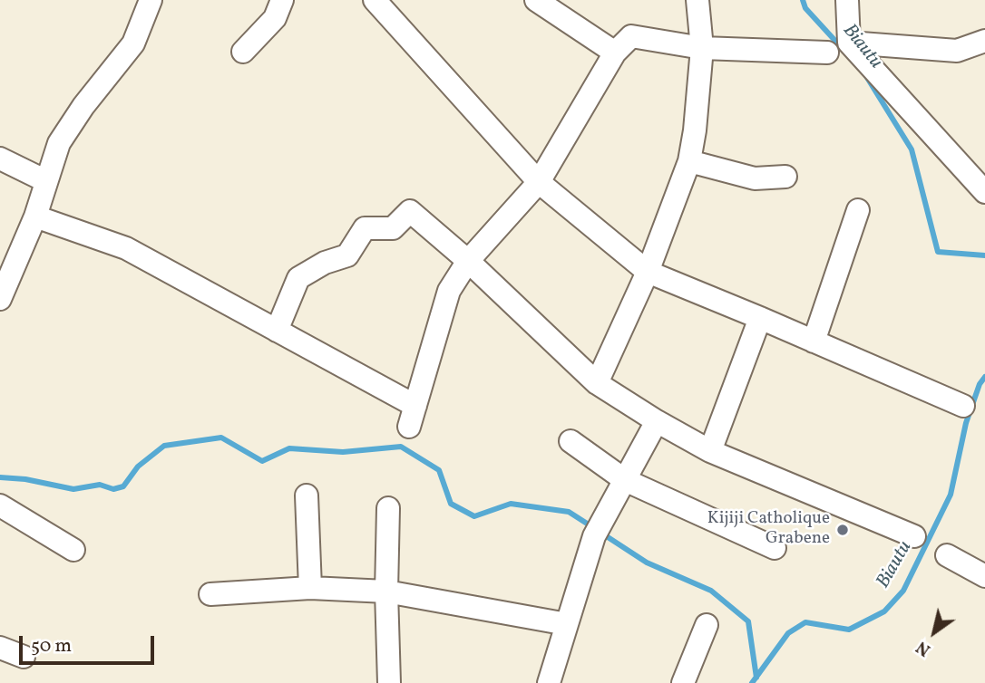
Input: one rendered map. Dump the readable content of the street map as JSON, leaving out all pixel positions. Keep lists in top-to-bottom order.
{
  "water": ["Biautu"],
  "places": ["Kijiji Catholique Grabene"],
  "scale_bar": "50 m",
  "north": "bottom left"
}
